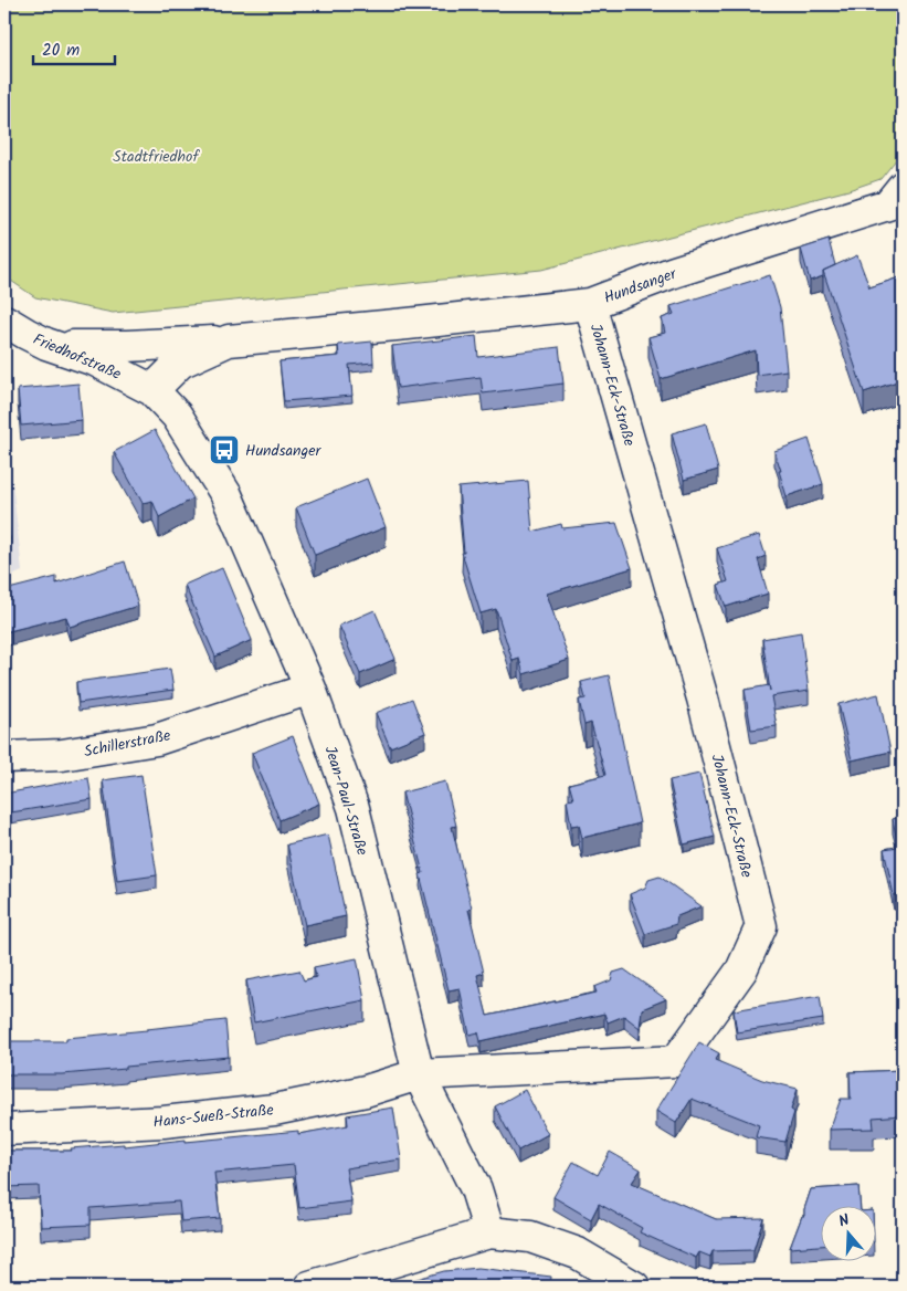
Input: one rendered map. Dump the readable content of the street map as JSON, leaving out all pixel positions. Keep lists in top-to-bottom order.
{
  "streets": {
    "street": [
      "Hundsanger",
      "Friedhofstraße",
      "Johann-Eck-Straße",
      "Schillerstraße",
      "Jean-Paul-Straße",
      "Hans-Sueß-Straße"
    ]
  },
  "crossings": [
    ["Hundsanger", "Friedhofstraße"],
    ["Hundsanger", "Johann-Eck-Straße"],
    ["Hundsanger", "Jean-Paul-Straße"],
    ["Friedhofstraße", "Jean-Paul-Straße"],
    ["Johann-Eck-Straße", "Jean-Paul-Straße"],
    ["Johann-Eck-Straße", "Hans-Sueß-Straße"],
    ["Schillerstraße", "Jean-Paul-Straße"],
    ["Jean-Paul-Straße", "Hans-Sueß-Straße"]
  ],
  "parks": ["Stadtfriedhof"],
  "places": {
    "bus stop": ["Hundsanger"]
  },
  "scale_bar": "20 m",
  "north": "top"
}
